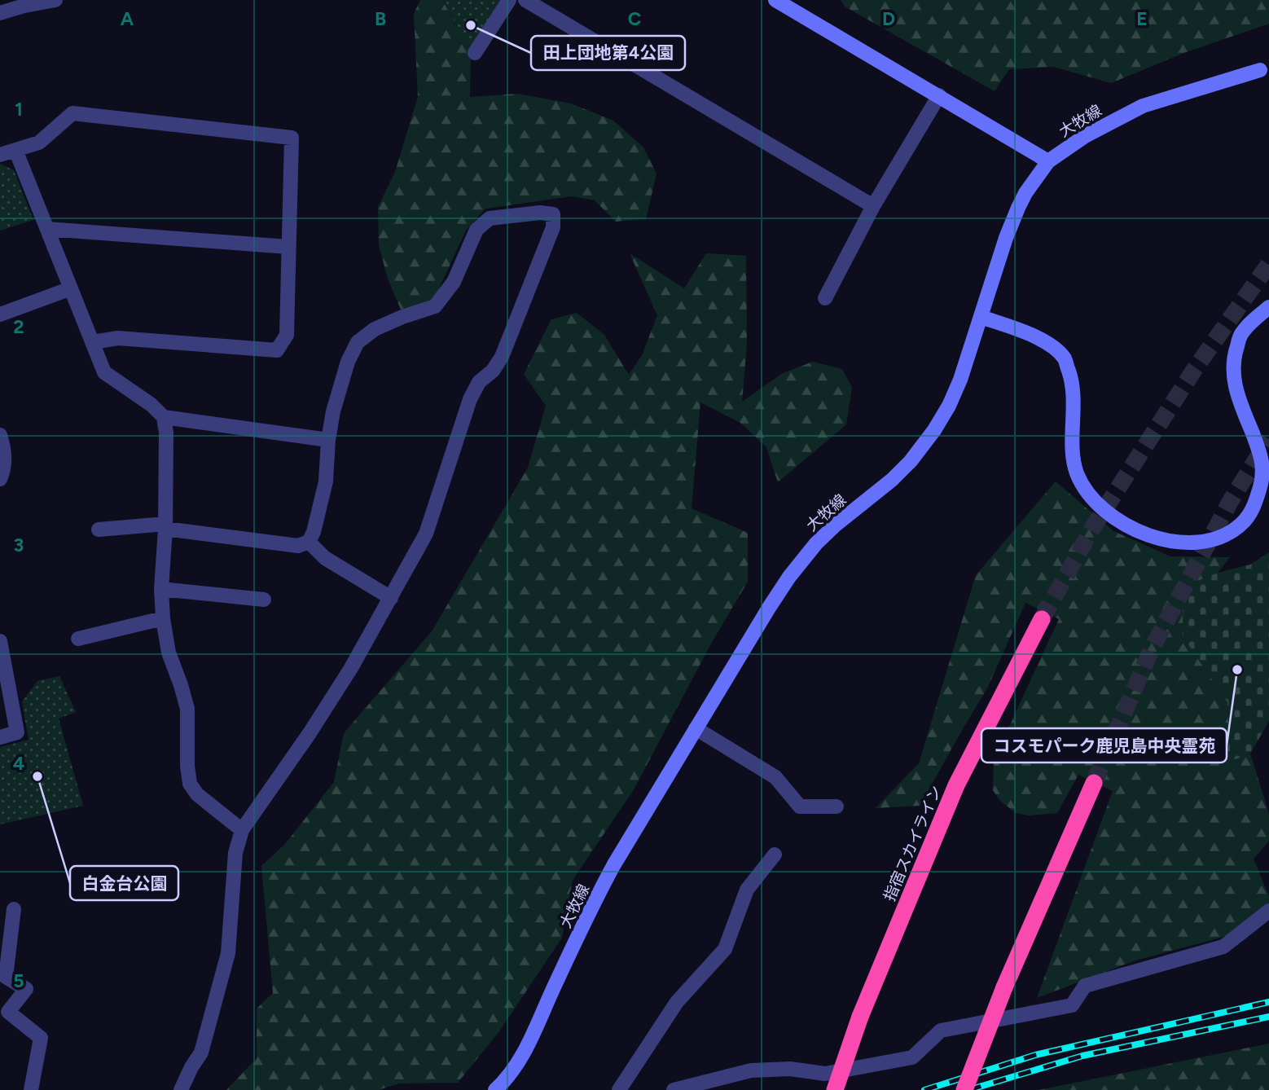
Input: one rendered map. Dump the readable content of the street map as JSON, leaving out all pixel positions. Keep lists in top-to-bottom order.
{
  "streets": {
    "highway": ["指宿スカイライン"],
    "street": ["大牧線"]
  },
  "places": ["田上団地第4公園", "コスモパーク鹿児島中央霊苑", "白金台公園"],
  "grid": {
    "columns": [
      "A",
      "B",
      "C",
      "D",
      "E"
    ],
    "rows": [
      "1",
      "2",
      "3",
      "4",
      "5"
    ]
  }
}
